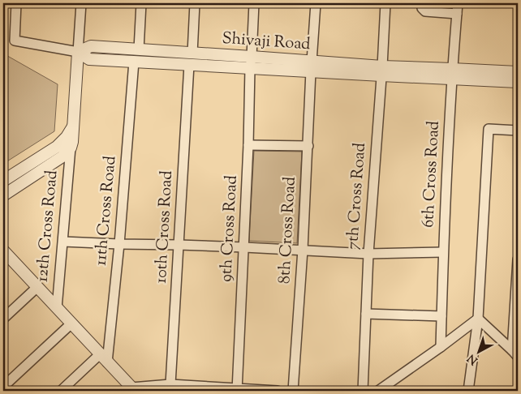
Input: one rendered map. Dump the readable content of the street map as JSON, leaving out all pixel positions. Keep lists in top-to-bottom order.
{
  "streets": {
    "street": [
      "Shivaji Road",
      "6th Cross Road",
      "7th Cross Road",
      "11th Cross Road",
      "12th Cross Road",
      "10th Cross Road",
      "9th Cross Road",
      "8th Cross Road"
    ]
  },
  "crossings": [
    ["Shivaji Road", "6th Cross Road"],
    ["Shivaji Road", "7th Cross Road"],
    ["Shivaji Road", "12th Cross Road"],
    ["Shivaji Road", "9th Cross Road"],
    ["Shivaji Road", "8th Cross Road"]
  ],
  "north": "bottom left"
}
